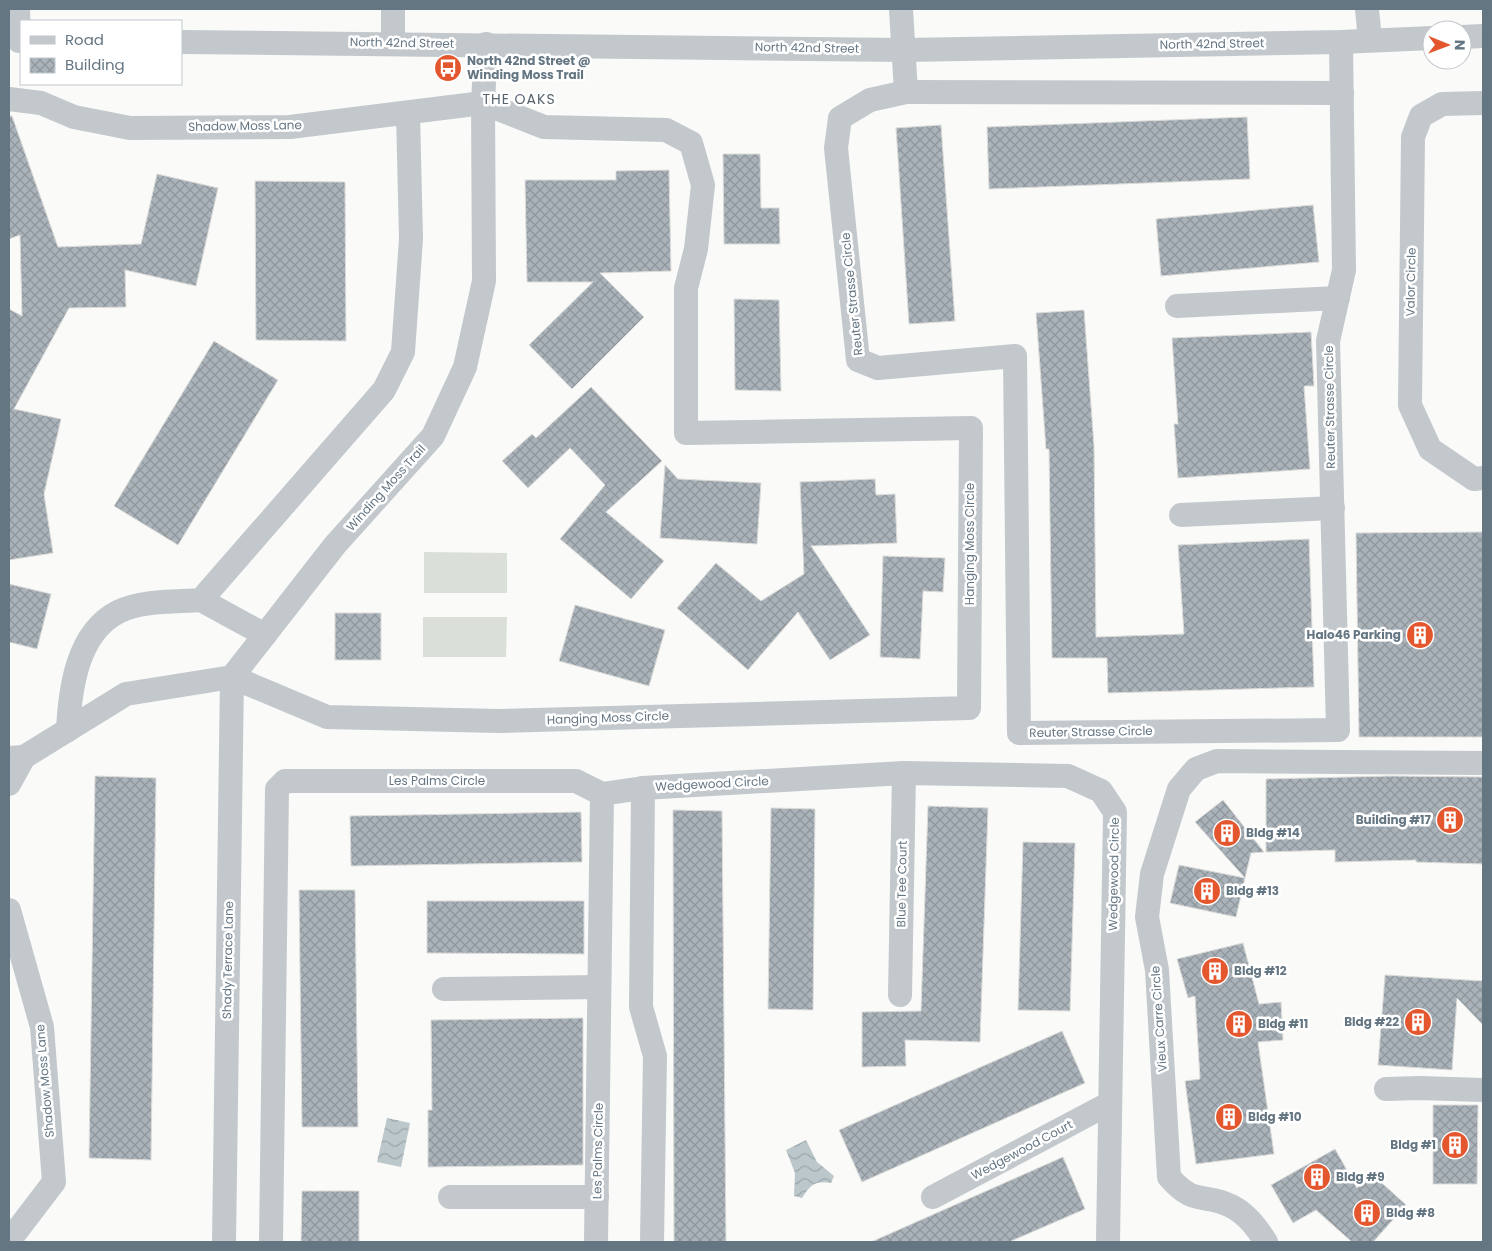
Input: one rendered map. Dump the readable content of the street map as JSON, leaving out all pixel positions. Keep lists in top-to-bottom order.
{
  "streets": {
    "street": [
      "North 42nd Street",
      "Shadow Moss Lane",
      "Valor Circle",
      "Reuter Strasse Circle",
      "Winding Moss Trail",
      "Hanging Moss Circle",
      "Les Palms Circle",
      "Wedgewood Circle",
      "Blue Tee Court",
      "Shady Terrace Lane",
      "Vieux Carre Circle",
      "Wedgewood Court"
    ]
  },
  "crossings": [
    ["North 42nd Street", "Reuter Strasse Circle"],
    ["North 42nd Street", "Winding Moss Trail"],
    ["Shadow Moss Lane", "Winding Moss Trail"],
    ["Shadow Moss Lane", "Hanging Moss Circle"],
    ["Winding Moss Trail", "Hanging Moss Circle"],
    ["Winding Moss Trail", "Shady Terrace Lane"],
    ["Hanging Moss Circle", "Shady Terrace Lane"],
    ["Les Palms Circle", "Wedgewood Circle"],
    ["Wedgewood Circle", "Blue Tee Court"],
    ["Wedgewood Circle", "Wedgewood Court"]
  ],
  "districts": ["THE OAKS"],
  "places": {
    "bus stop": ["North 42nd Street @ Winding Moss Trail"],
    "building": [
      "Halo46 Parking",
      "Building #17",
      "Bldg #14",
      "Bldg #13",
      "Bldg #12",
      "Bldg #22",
      "Bldg #11",
      "Bldg #10",
      "Bldg #1",
      "Bldg #9",
      "Bldg #8"
    ]
  },
  "legend": ["Road", "Building"],
  "north": "right"
}
